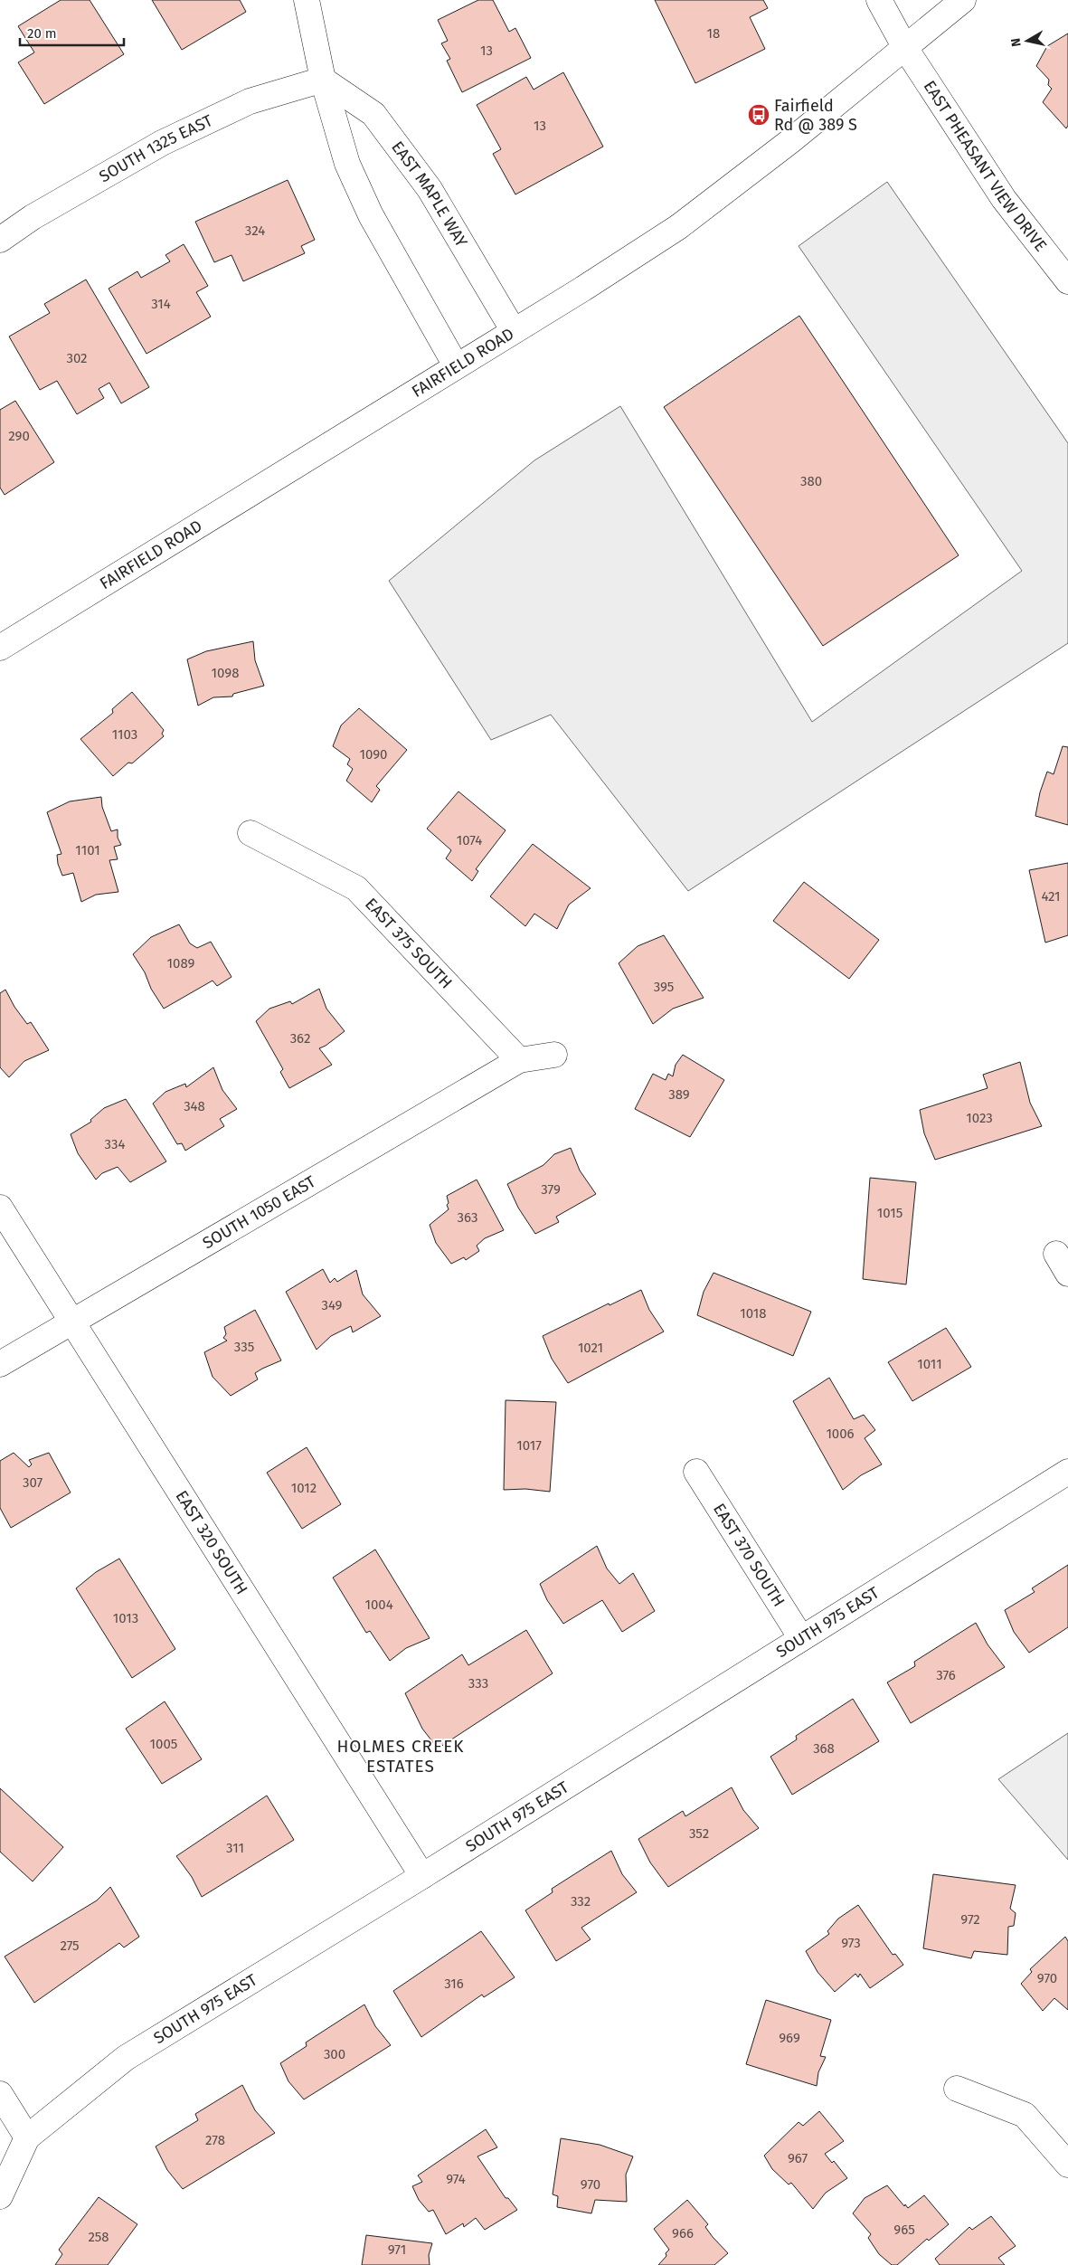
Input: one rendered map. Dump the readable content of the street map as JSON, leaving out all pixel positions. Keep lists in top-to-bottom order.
{
  "streets": {
    "street": [
      "SOUTH 1325 EAST",
      "EAST PHEASANT VIEW DRIVE",
      "EAST MAPLE WAY",
      "FAIRFIELD ROAD",
      "EAST 375 SOUTH",
      "SOUTH 1050 EAST",
      "EAST 320 SOUTH",
      "EAST 370 SOUTH",
      "SOUTH 975 EAST"
    ]
  },
  "crossings": [
    ["SOUTH 1325 EAST", "EAST MAPLE WAY"],
    ["EAST PHEASANT VIEW DRIVE", "FAIRFIELD ROAD"],
    ["EAST MAPLE WAY", "FAIRFIELD ROAD"],
    ["EAST 375 SOUTH", "SOUTH 1050 EAST"],
    ["SOUTH 1050 EAST", "EAST 320 SOUTH"],
    ["EAST 320 SOUTH", "SOUTH 975 EAST"],
    ["EAST 370 SOUTH", "SOUTH 975 EAST"]
  ],
  "districts": ["HOLMES CREEK ESTATES"],
  "places": {
    "bus stop": ["Fairfield Rd @ 389 S"]
  },
  "house_numbers": [
    "18",
    "13",
    "13",
    "324",
    "314",
    "302",
    "290",
    "380",
    "1098",
    "1103",
    "1090",
    "1074",
    "1101",
    "421",
    "1089",
    "395",
    "362",
    "389",
    "348",
    "1023",
    "334",
    "379",
    "1015",
    "363",
    "349",
    "1018",
    "335",
    "1021",
    "1011",
    "1006",
    "1017",
    "307",
    "1012",
    "1004",
    "1013",
    "376",
    "333",
    "1005",
    "368",
    "352",
    "311",
    "332",
    "972",
    "973",
    "275",
    "970",
    "316",
    "969",
    "300",
    "278",
    "967",
    "974",
    "970",
    "965",
    "966",
    "258",
    "971"
  ],
  "scale_bar": "20 m",
  "north": "left"
}
